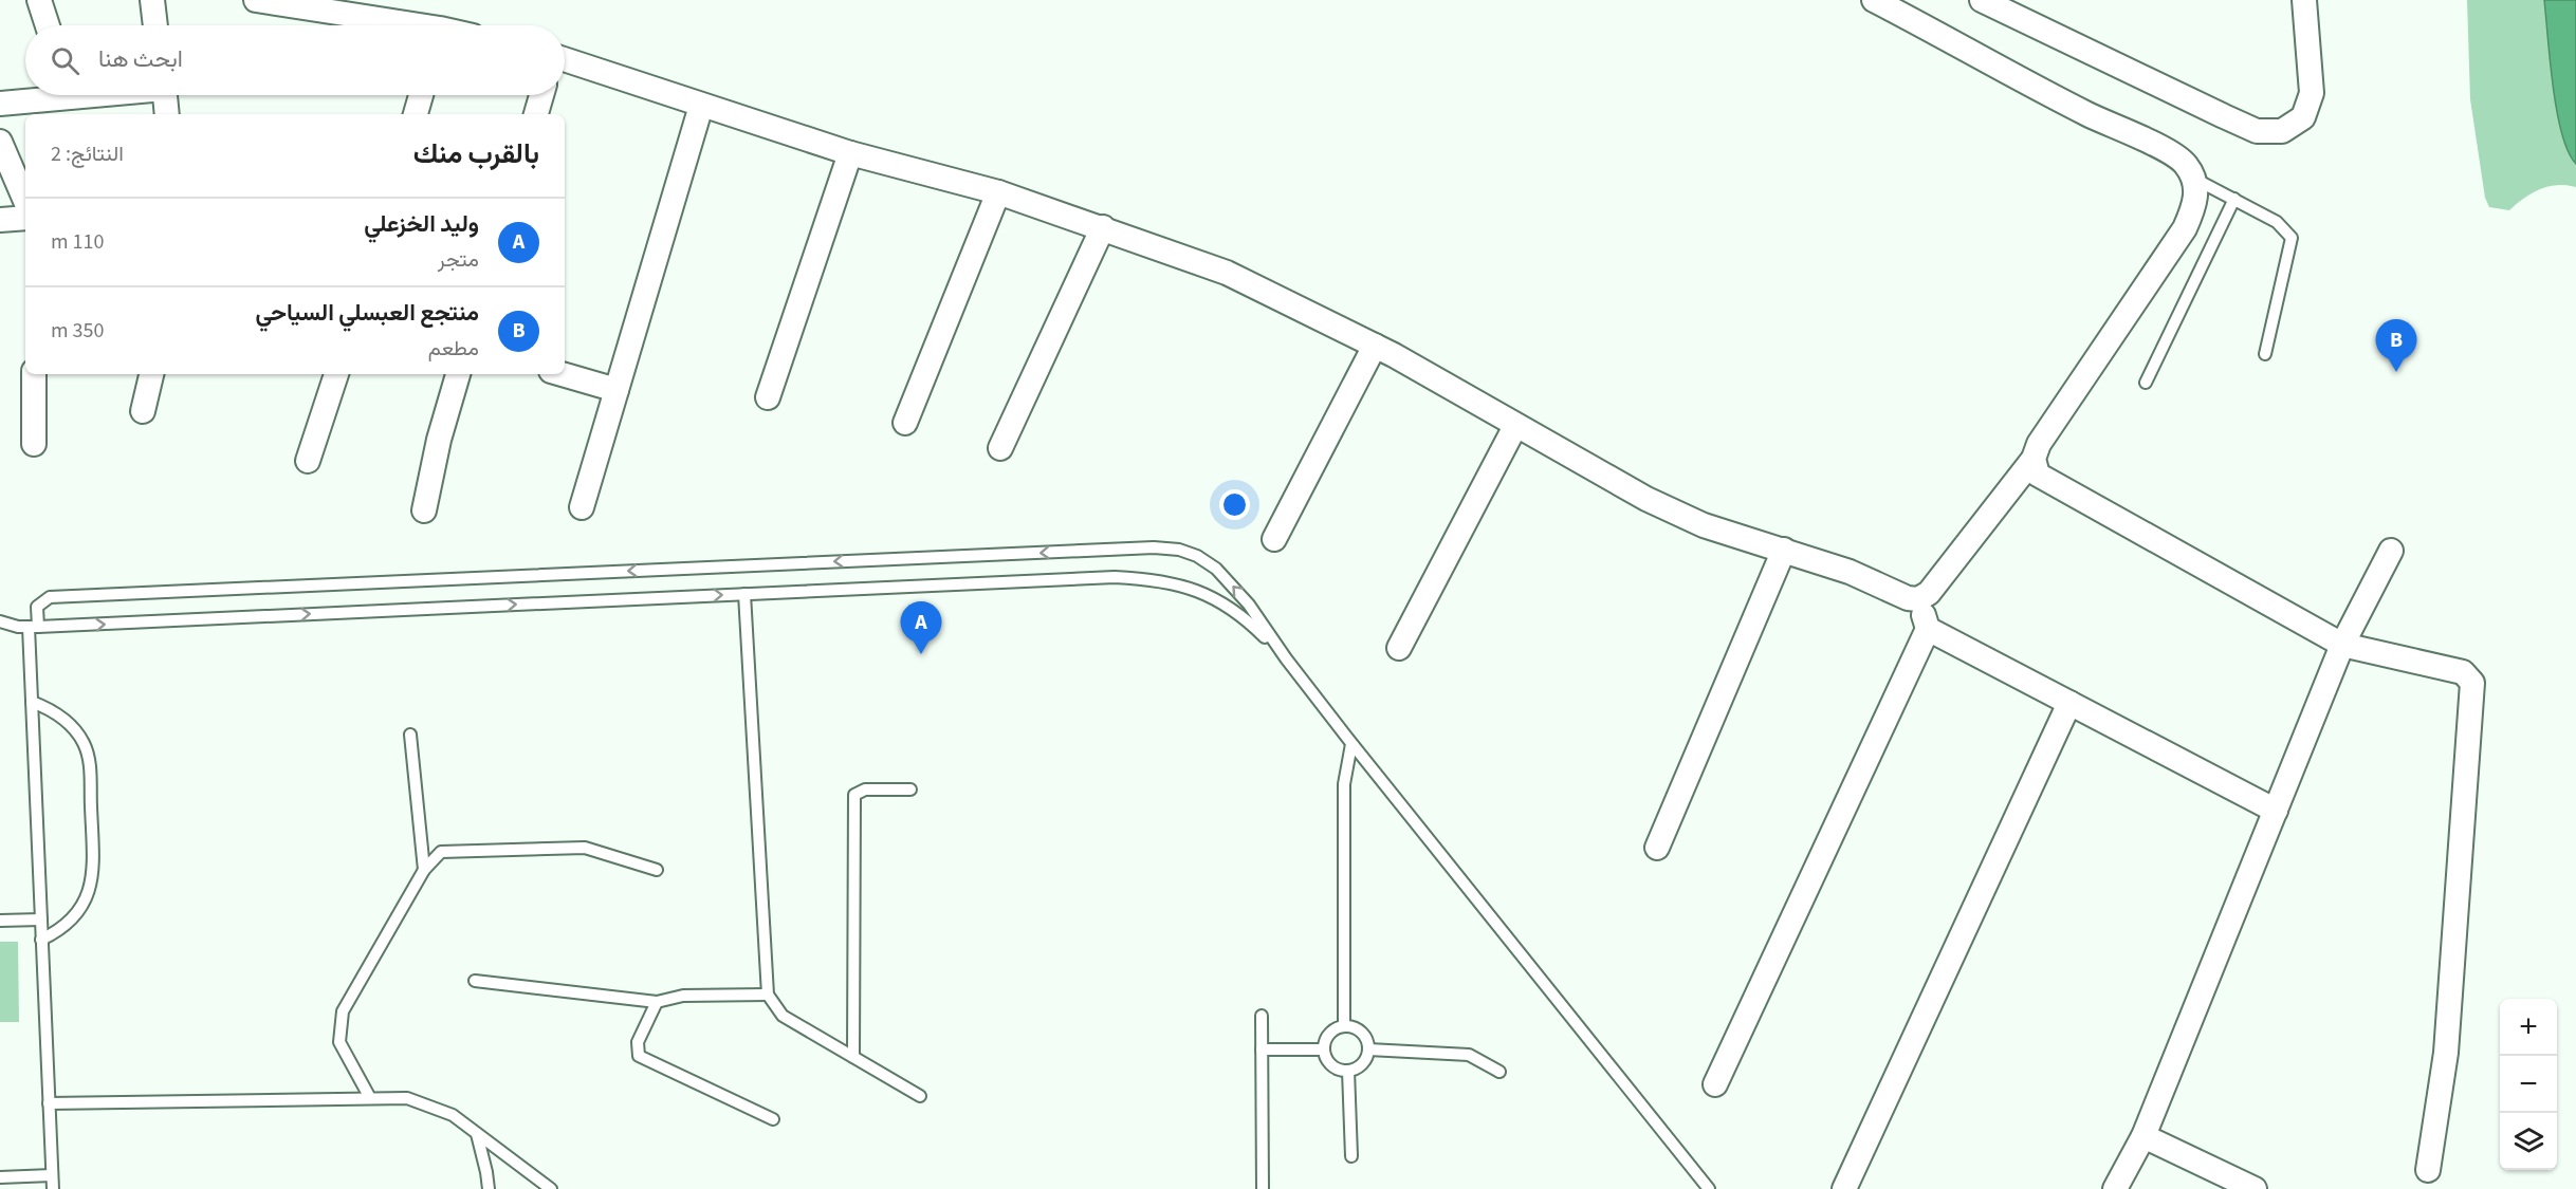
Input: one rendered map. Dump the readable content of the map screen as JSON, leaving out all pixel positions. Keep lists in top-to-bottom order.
{
  "page": {
    "search": "ابحث هنا",
    "heading": ["بالقرب منك", "النتائج: 2"],
    "list": [
      {
        "mark": "A",
        "name": "وليد الخزعلي",
        "note": "متجر",
        "value": "110 m"
      },
      {
        "mark": "B",
        "name": "منتجع العبسلي السياحي",
        "note": "مطعم",
        "value": "350 m"
      }
    ],
    "pins": ["B", "A"],
    "map_buttons": ["+", "−"]
  }
}
